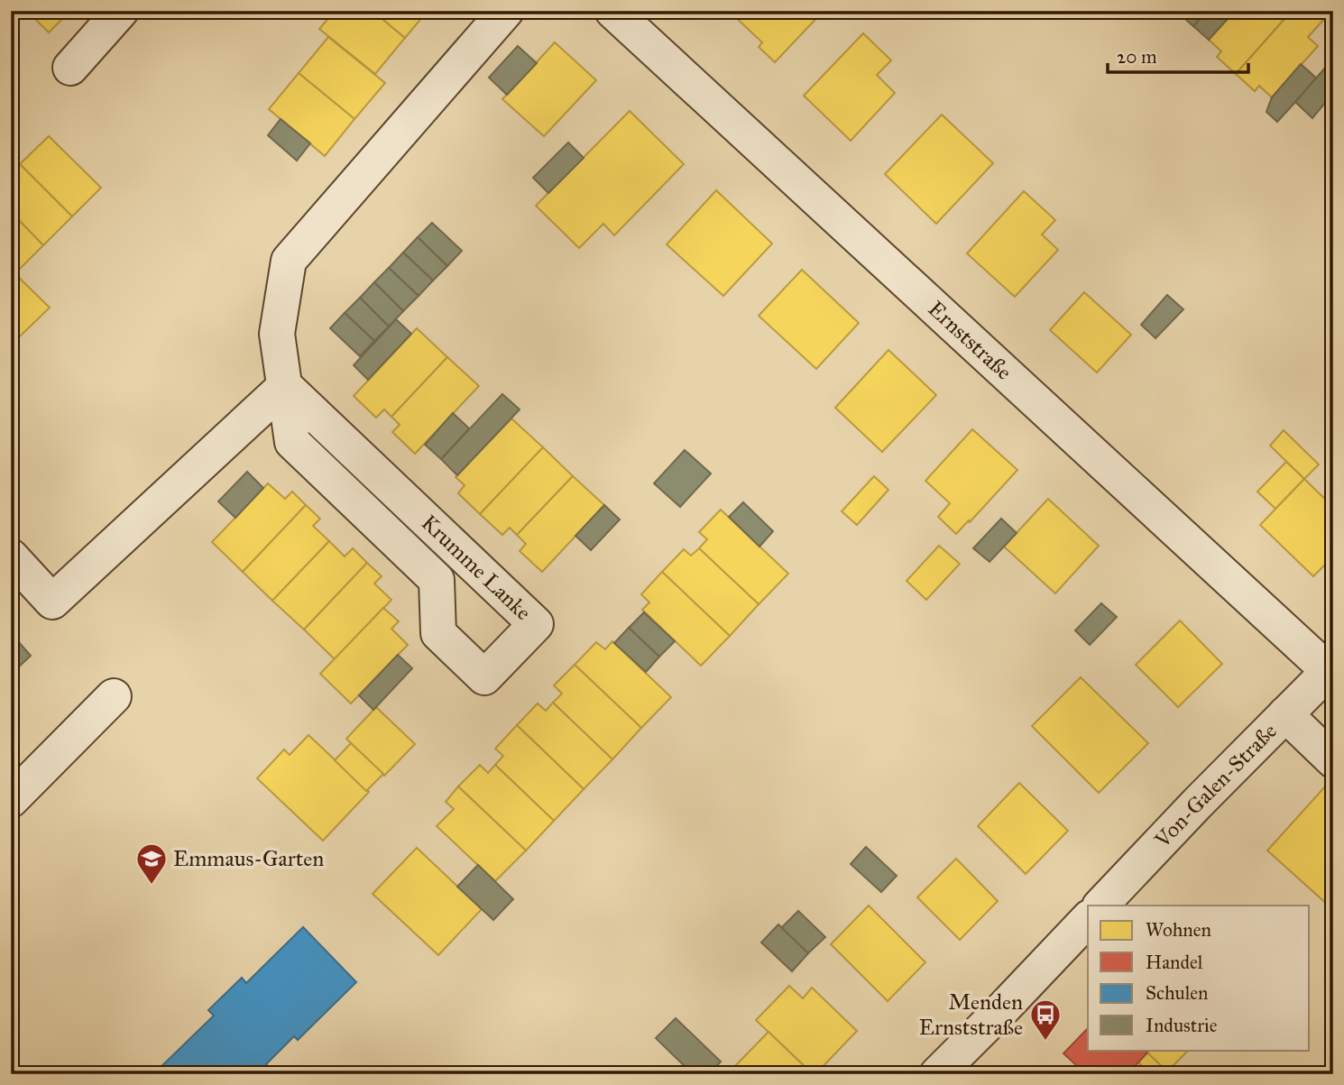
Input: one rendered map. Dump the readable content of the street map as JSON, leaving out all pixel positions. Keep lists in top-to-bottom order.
{
  "streets": {
    "street": ["Ernststraße", "Krumme Lanke", "Von-Galen-Straße"]
  },
  "crossings": [
    ["Ernststraße", "Von-Galen-Straße"]
  ],
  "places": {
    "school or university": ["Emmaus-Garten"],
    "bus stop": ["Menden Ernststraße"]
  },
  "legend": [
    "Wohnen",
    "Handel",
    "Schulen",
    "Industrie"
  ],
  "scale_bar": "20 m"
}
